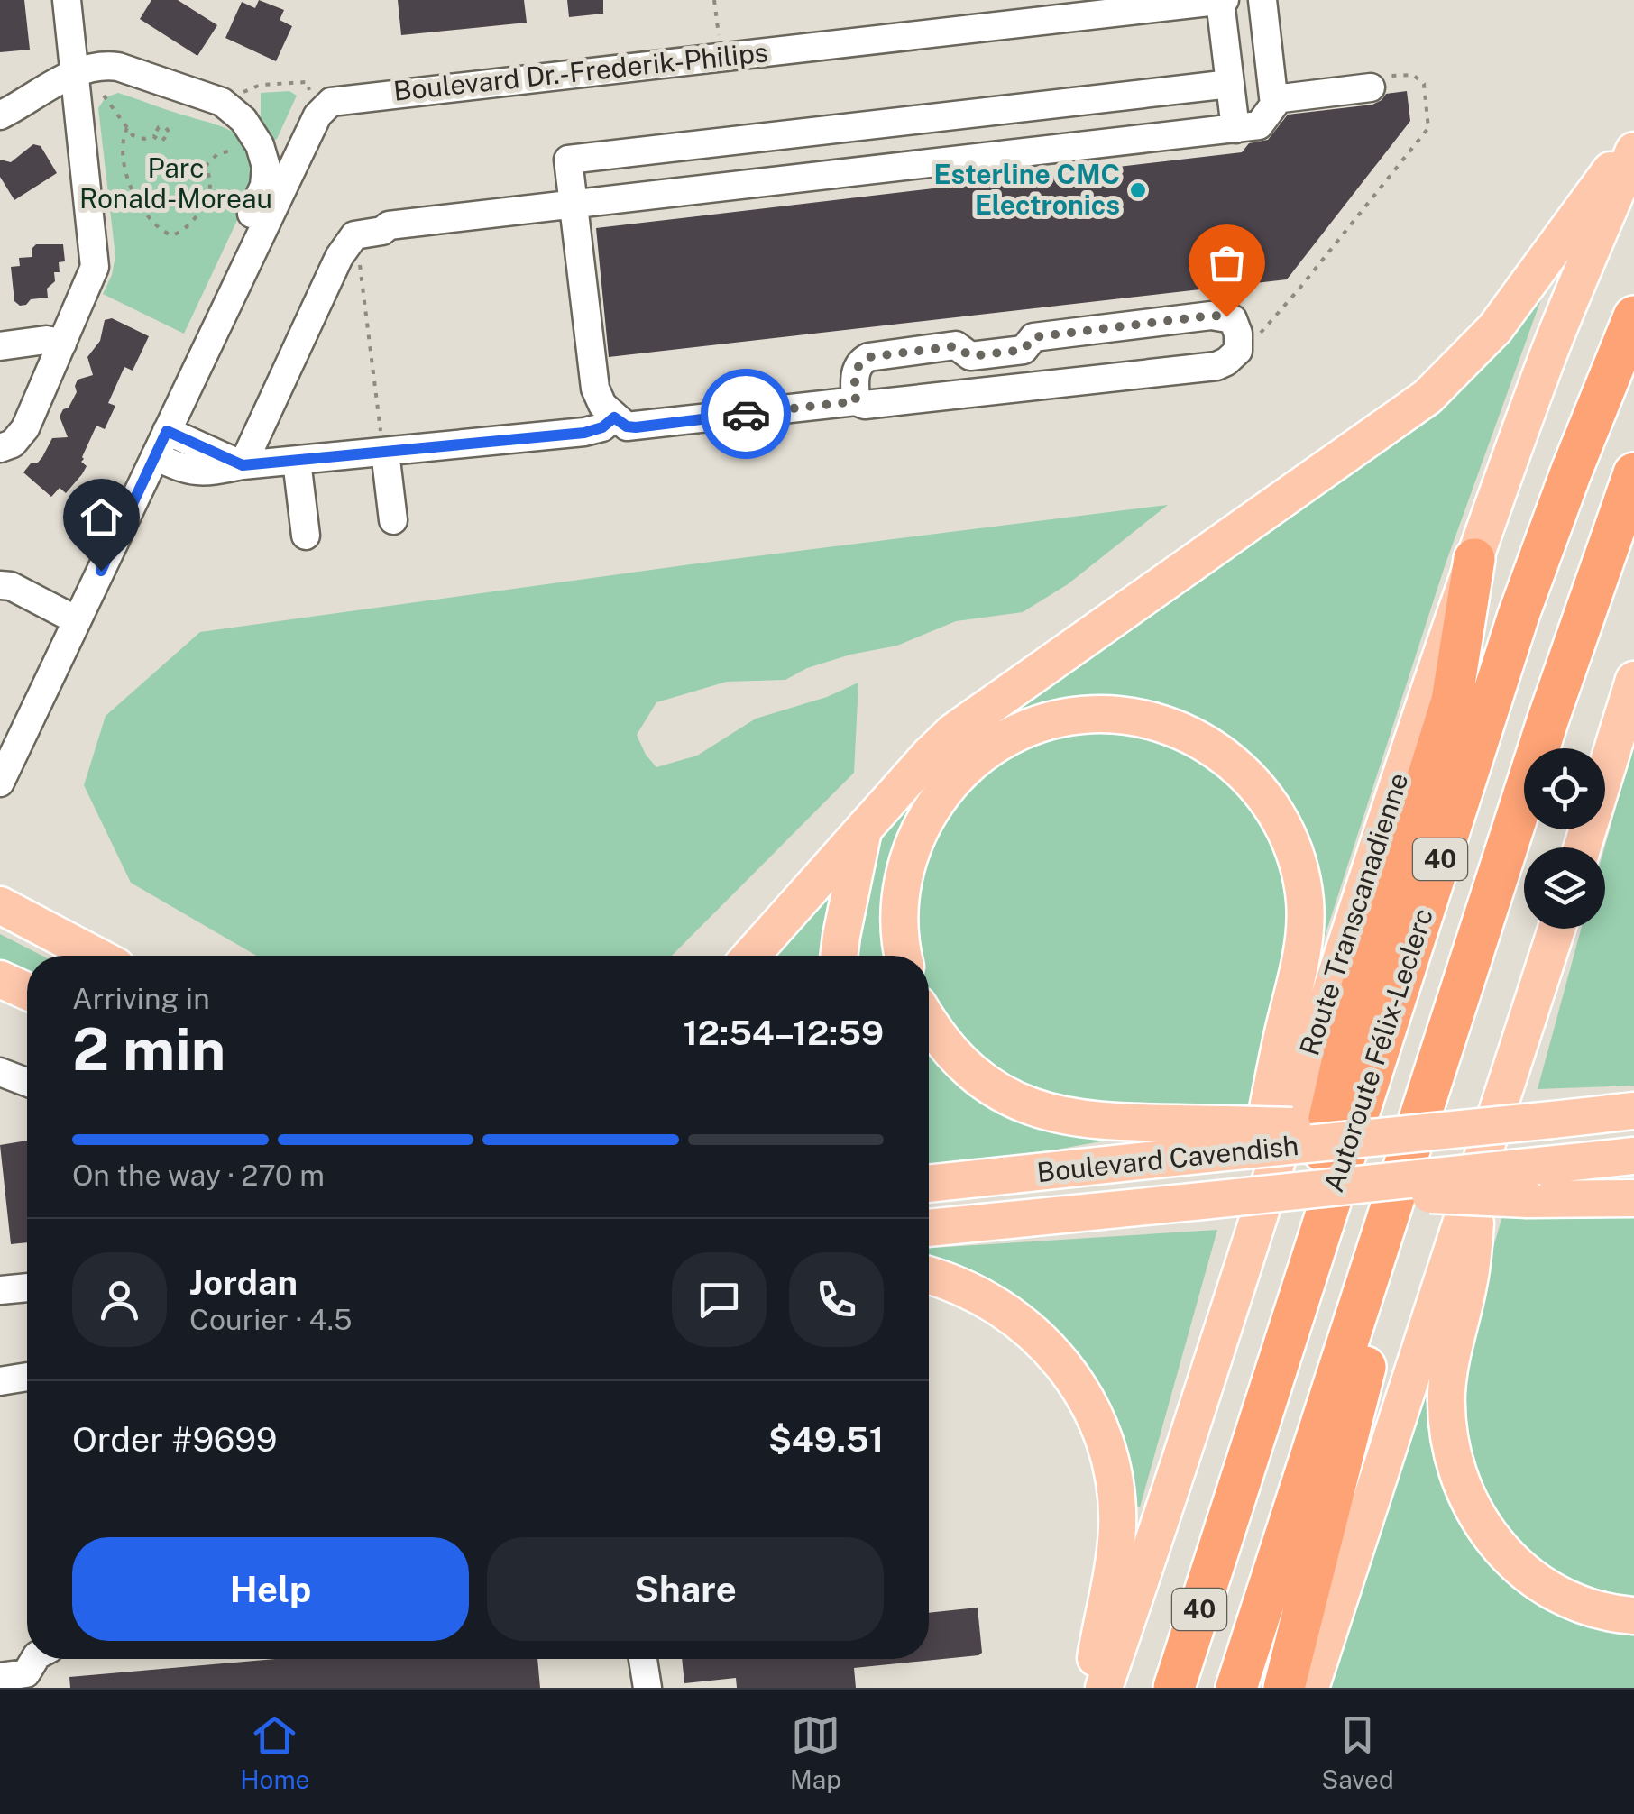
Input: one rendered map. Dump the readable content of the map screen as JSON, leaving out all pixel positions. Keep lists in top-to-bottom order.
{
  "streets": {
    "highway": ["40", "Autoroute Félix-Leclerc"],
    "main road": ["Route Transcanadienne", "Boulevard Cavendish"],
    "street": ["Boulevard Dr.-Frederik-Philips"]
  },
  "parks": ["Parc Ronald-Moreau"],
  "places": ["Esterline CMC Electronics"],
  "page": {
    "heading": ["2 min", "Arriving in", "12:54–12:59"],
    "panel": [
      "Jordan",
      "Courier · 4.5",
      "Order #9699",
      "$49.51"
    ],
    "bar": "On the way · 270 m",
    "buttons": ["Help", "Share"],
    "tabs": ["Home", "Map", "Saved"]
  }
}
